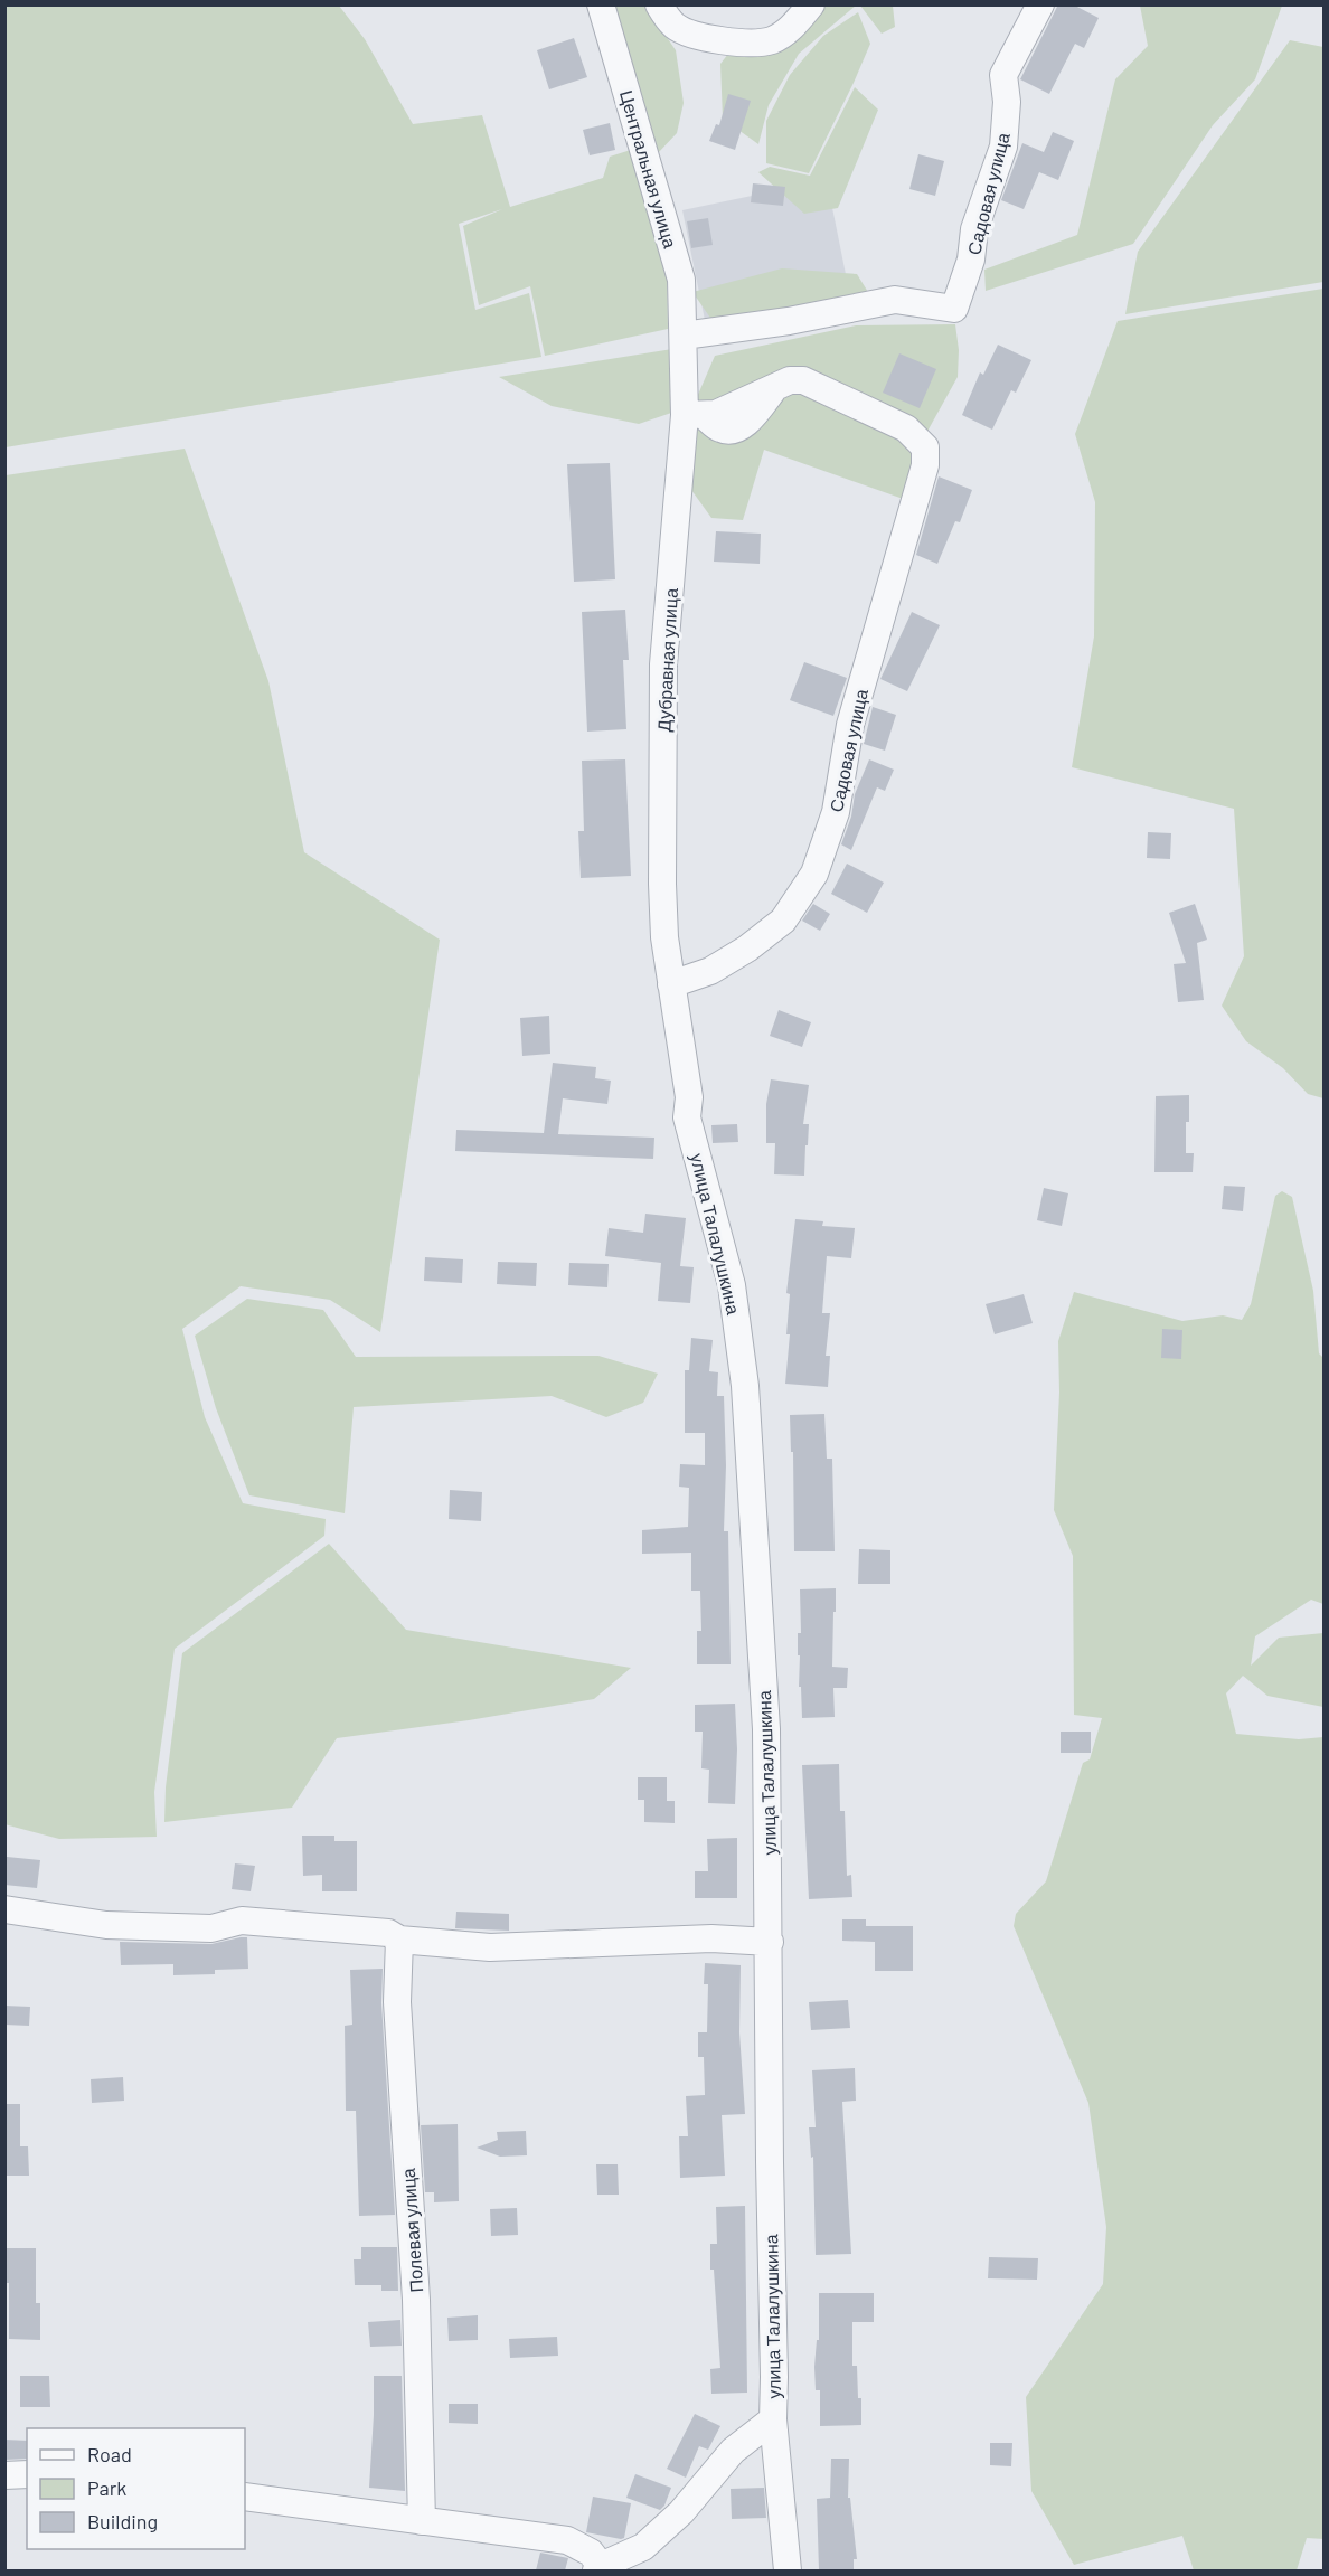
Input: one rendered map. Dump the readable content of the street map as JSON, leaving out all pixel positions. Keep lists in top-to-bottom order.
{
  "streets": {
    "street": [
      "Центральная улица",
      "Садовая улица",
      "Дубравная улица",
      "улица Талалушкина",
      "Полевая улица"
    ]
  },
  "crossings": [
    ["Центральная улица", "Садовая улица"],
    ["Центральная улица", "Дубравная улица"],
    ["Садовая улица", "Дубравная улица"],
    ["Садовая улица", "улица Талалушкина"],
    ["Дубравная улица", "улица Талалушкина"]
  ],
  "legend": ["Road", "Park", "Building"]
}
